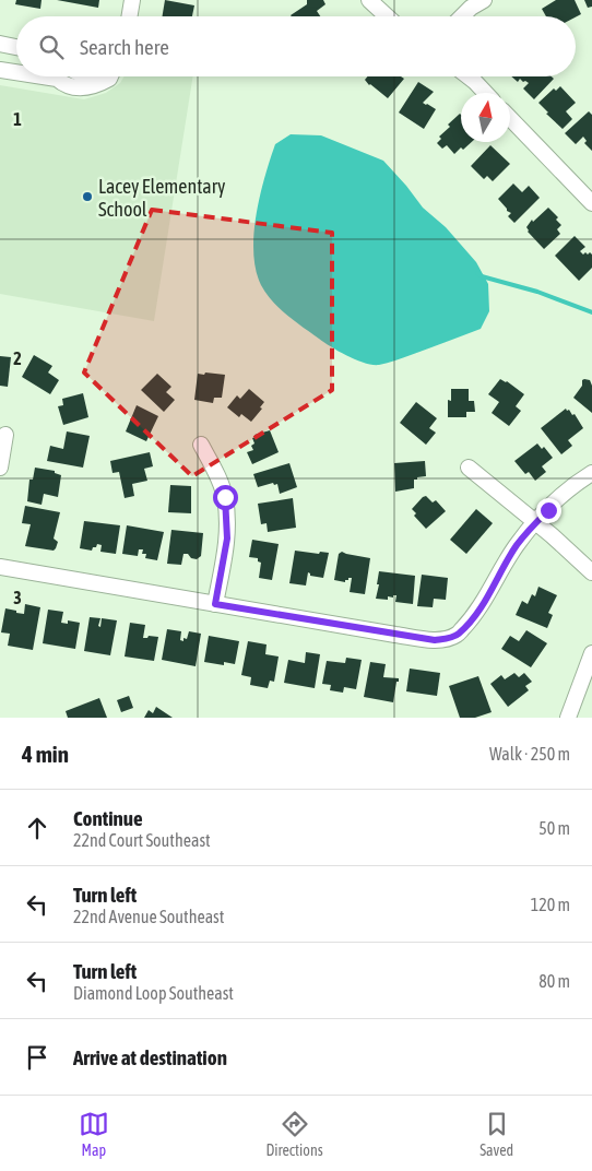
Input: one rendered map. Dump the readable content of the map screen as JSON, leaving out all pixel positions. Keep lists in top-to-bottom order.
{
  "places": ["Lacey Elementary School"],
  "north": "top",
  "page": {
    "search": "Search here",
    "heading": ["4 min", "Walk · 250 m"],
    "list": [
      ["Continue", "22nd Court Southeast", "50 m"],
      ["Turn left", "22nd Avenue Southeast", "120 m"],
      ["Turn left", "Diamond Loop Southeast", "80 m"],
      "Arrive at destination"
    ],
    "nav": ["Map", "Directions", "Saved"]
  },
  "grid": {
    "rows": ["1", "2", "3"]
  }
}
